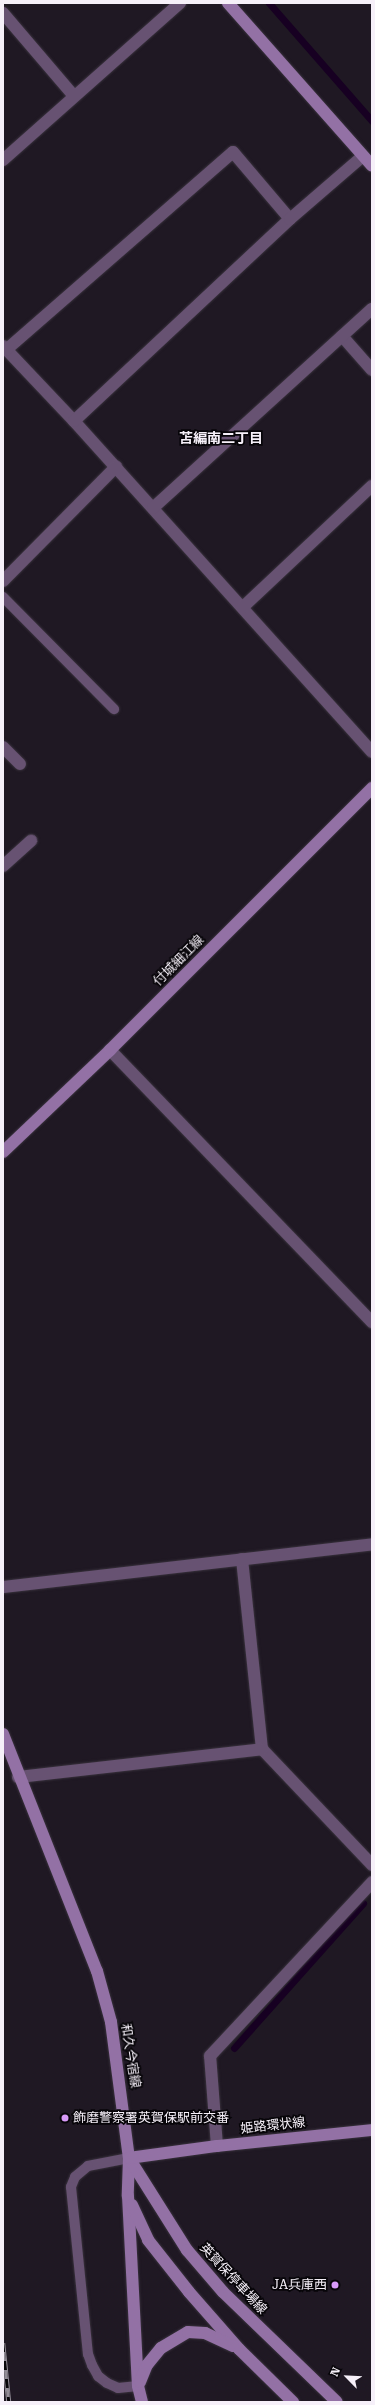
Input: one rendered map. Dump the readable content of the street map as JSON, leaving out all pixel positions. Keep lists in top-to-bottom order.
{
  "streets": {
    "main road": [
      "付城細江線",
      "和久今宿線",
      "姫路環状線",
      "英賀保停車場線"
    ]
  },
  "crossings": [
    ["和久今宿線", "姫路環状線"],
    ["和久今宿線", "英賀保停車場線"],
    ["姫路環状線", "英賀保停車場線"]
  ],
  "districts": ["苫編南二丁目"],
  "places": ["飾磨警察署英賀保駅前交番", "JA兵庫西"],
  "north": "top left"
}
